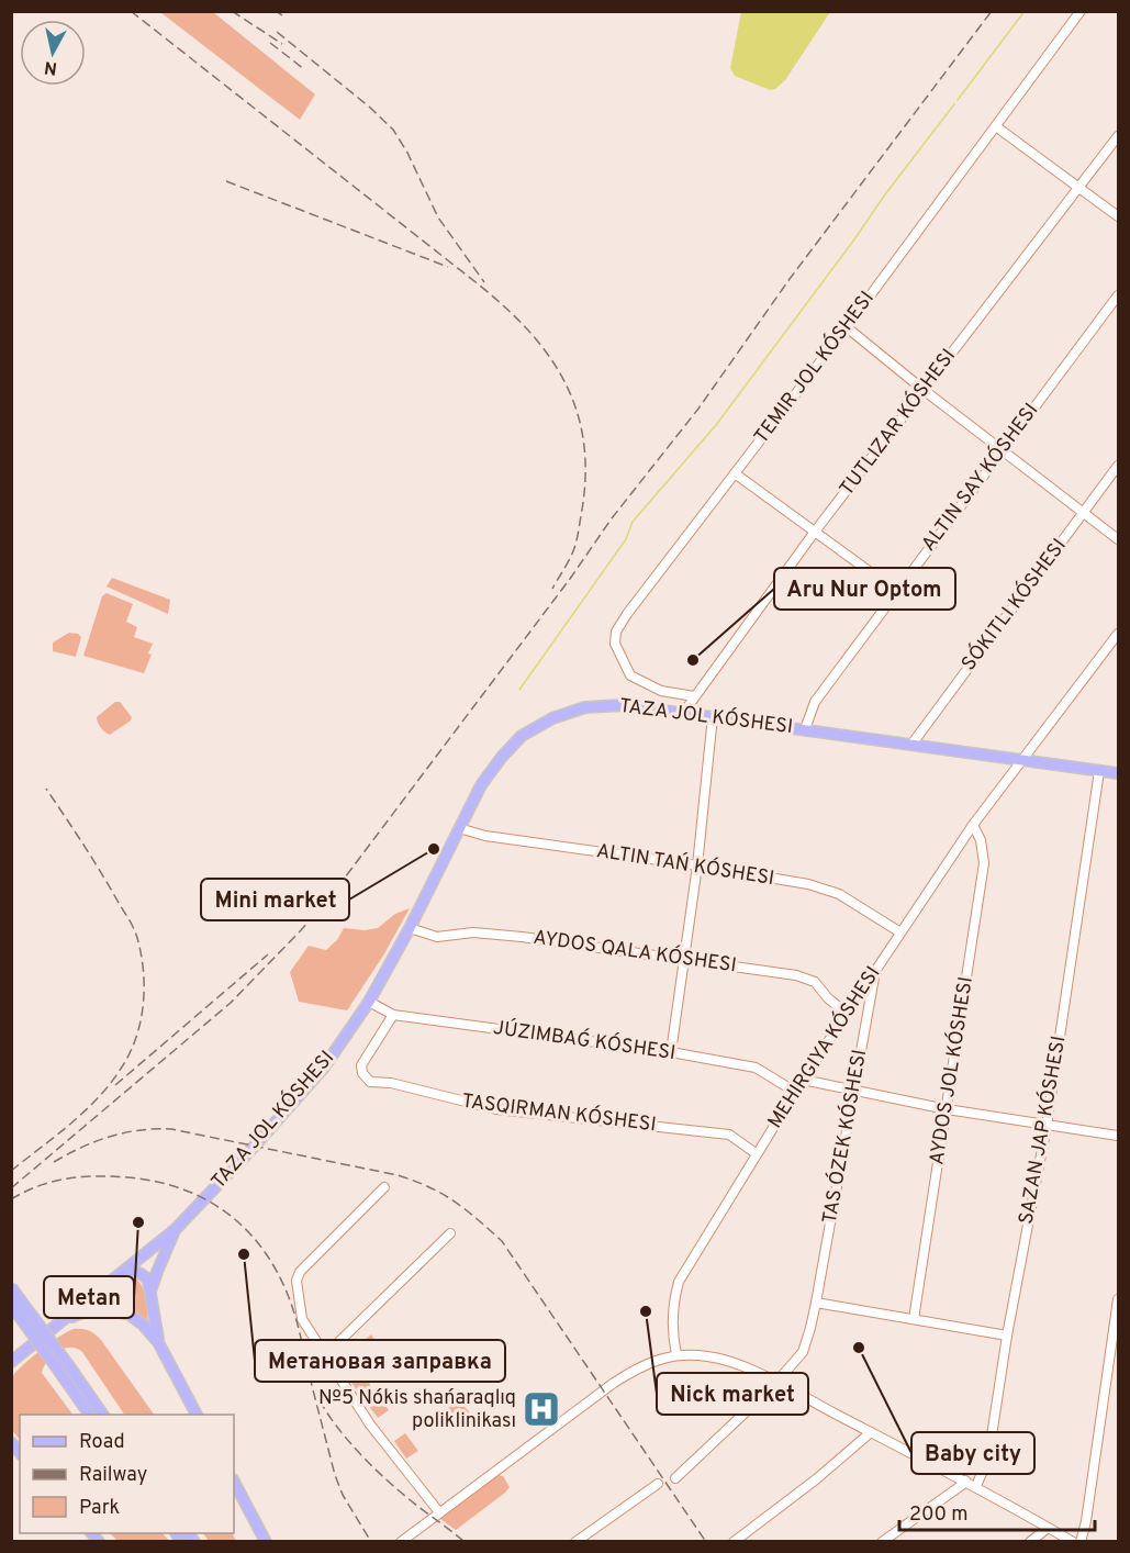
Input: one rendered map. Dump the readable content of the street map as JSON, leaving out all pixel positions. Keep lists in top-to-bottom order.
{
  "streets": {
    "main road": ["TAZA JOL KÓSHESI"],
    "street": [
      "TEMIR JOL KÓSHESI",
      "SÓKITLI KÓSHESI",
      "AYDOS QALA KÓSHESI",
      "JÚZIMBAǴ KÓSHESI",
      "MEHIRGIYA KÓSHESI",
      "AYDOS JOL KÓSHESI",
      "SAZAN JAP KÓSHESI",
      "TAS ÓZEK KÓSHESI"
    ]
  },
  "crossings": [
    ["SÓKITLI KÓSHESI", "TAZA JOL KÓSHESI"],
    ["TAZA JOL KÓSHESI", "AYDOS QALA KÓSHESI"],
    ["TAZA JOL KÓSHESI", "JÚZIMBAǴ KÓSHESI"],
    ["TAZA JOL KÓSHESI", "MEHIRGIYA KÓSHESI"],
    ["TAZA JOL KÓSHESI", "SAZAN JAP KÓSHESI"],
    ["AYDOS QALA KÓSHESI", "MEHIRGIYA KÓSHESI"],
    ["JÚZIMBAǴ KÓSHESI", "MEHIRGIYA KÓSHESI"],
    ["MEHIRGIYA KÓSHESI", "AYDOS JOL KÓSHESI"],
    ["MEHIRGIYA KÓSHESI", "TAS ÓZEK KÓSHESI"]
  ],
  "places": {
    "other": [
      "Aru Nur Optom",
      "Mini market",
      "Metan",
      "Метановая заправка",
      "Nick market",
      "Baby city"
    ],
    "hospital": ["№5 Nókis shańaraqlıq poliklinikası"]
  },
  "legend": ["Road", "Railway", "Park"],
  "scale_bar": "200 m",
  "north": "bottom"
}
